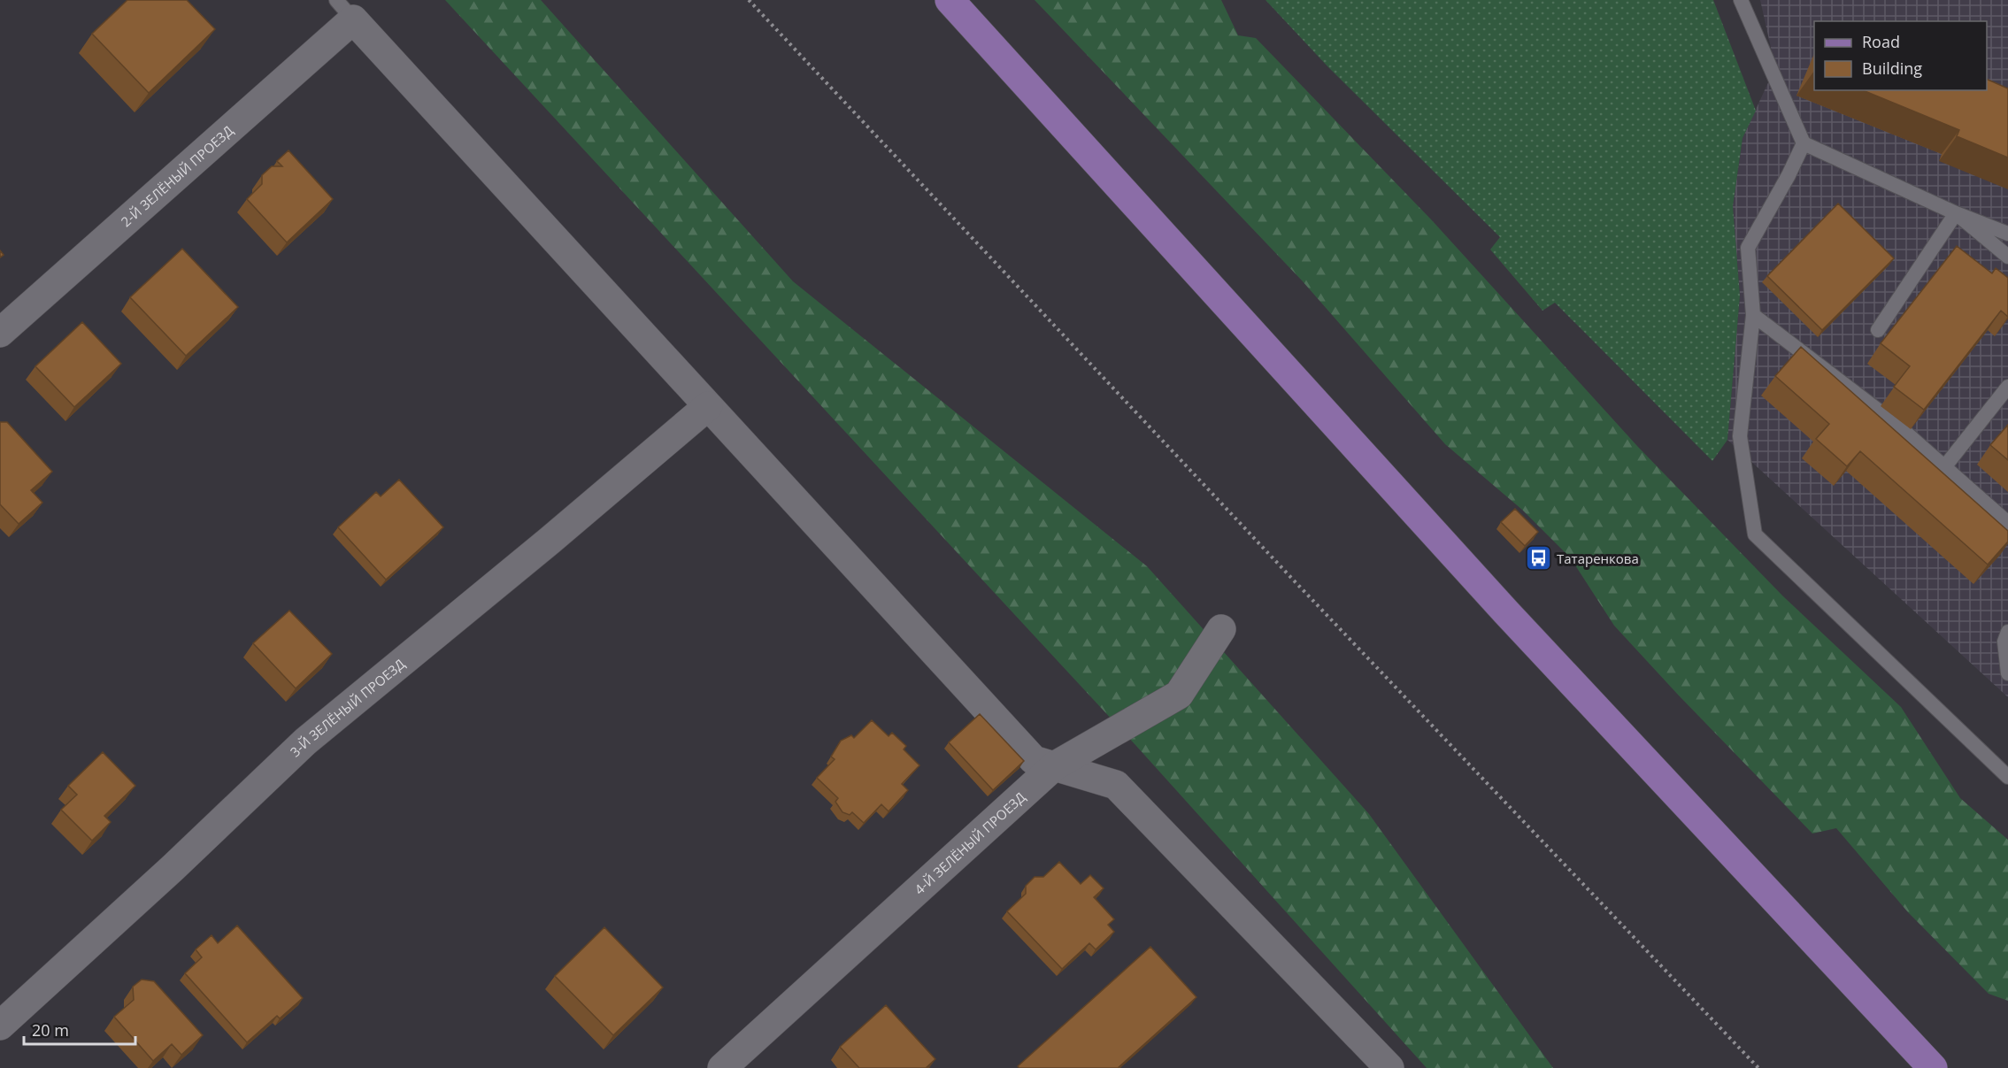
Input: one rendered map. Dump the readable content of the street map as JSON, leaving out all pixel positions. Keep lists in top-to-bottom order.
{
  "streets": {
    "street": ["2-Й ЗЕЛЁНЫЙ ПРОЕЗД", "3-Й ЗЕЛЁНЫЙ ПРОЕЗД", "4-Й ЗЕЛЁНЫЙ ПРОЕЗД"]
  },
  "places": {
    "bus stop": ["Татаренкова"]
  },
  "legend": ["Road", "Building"],
  "scale_bar": "20 m"
}
